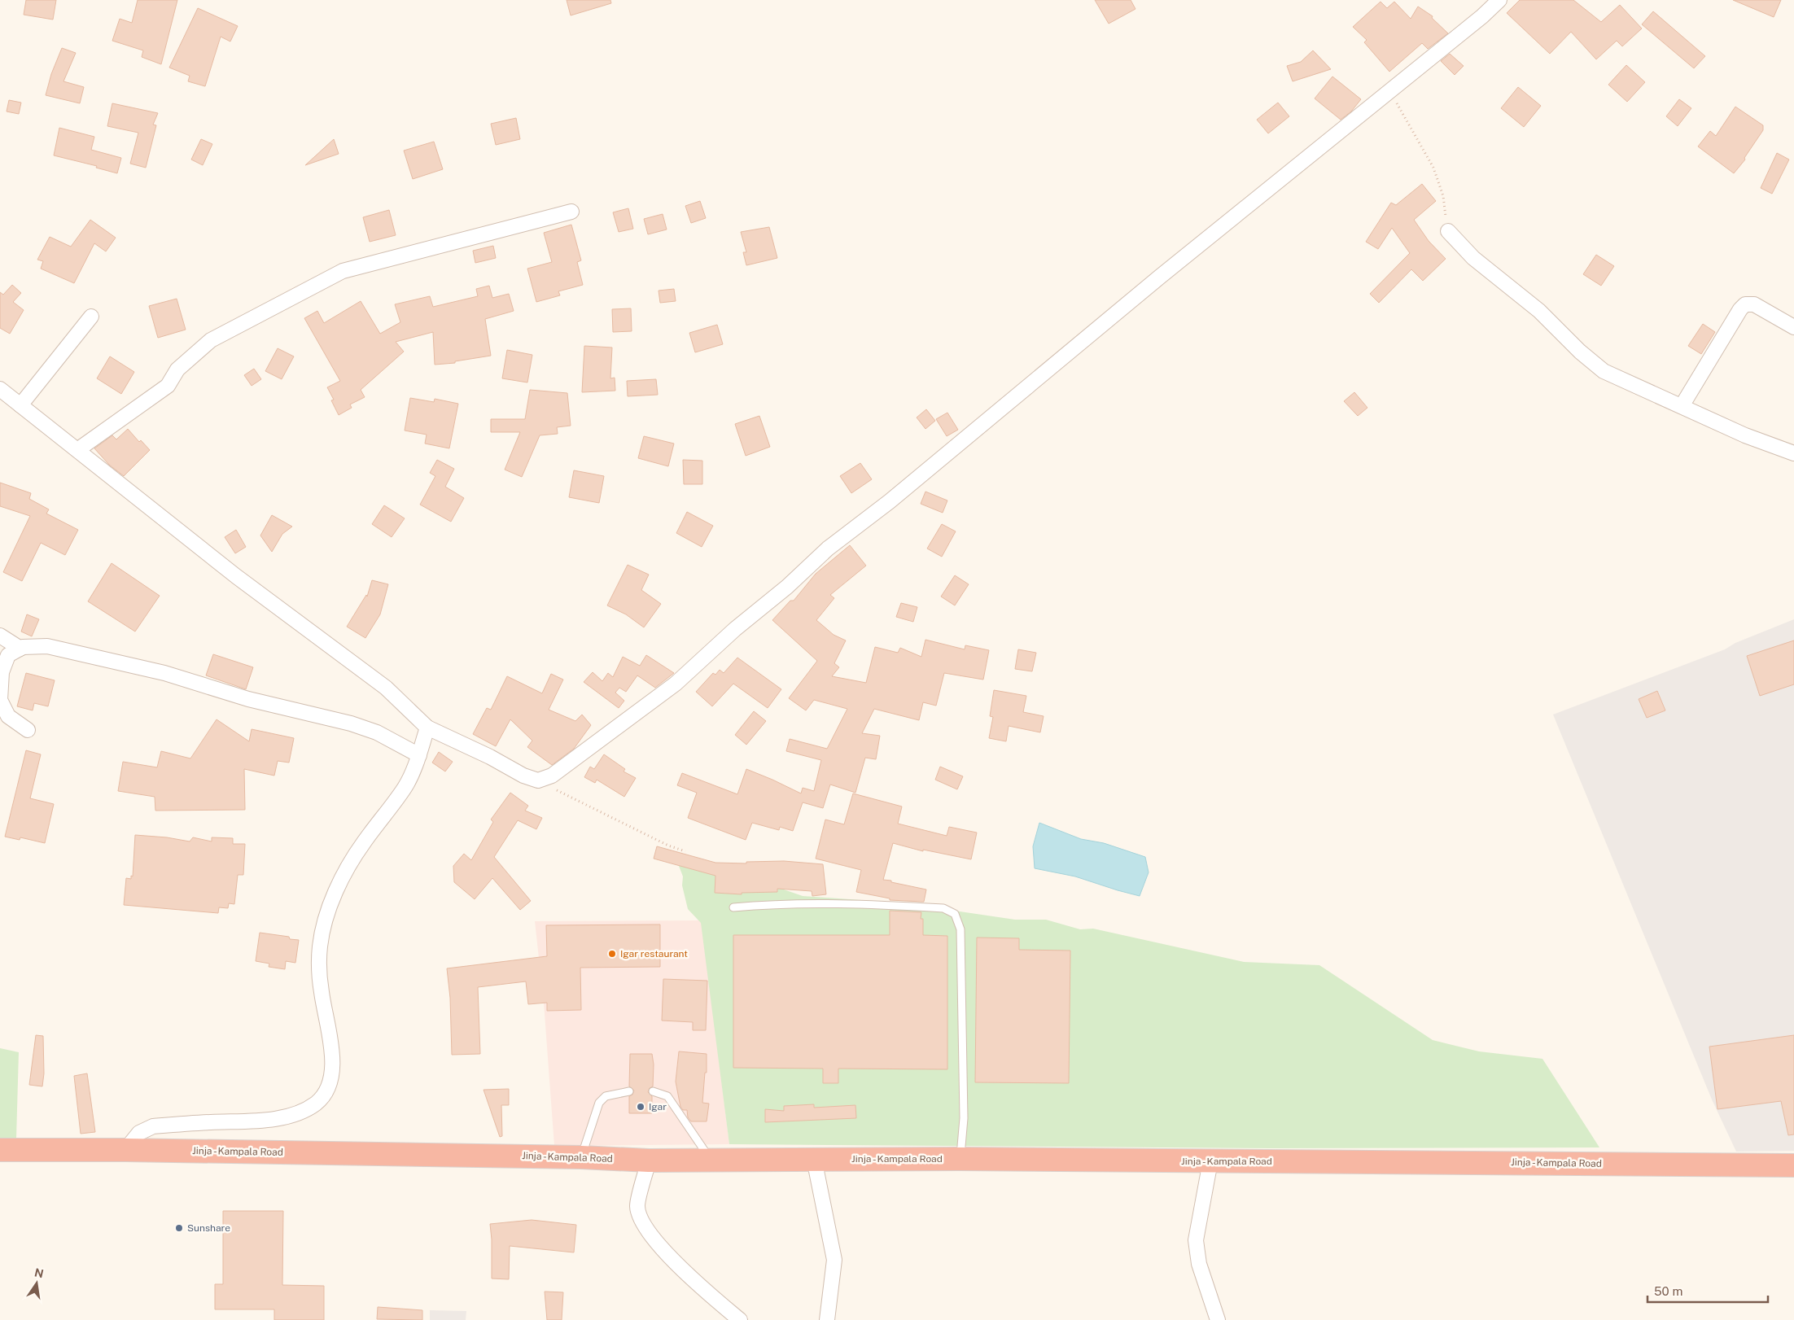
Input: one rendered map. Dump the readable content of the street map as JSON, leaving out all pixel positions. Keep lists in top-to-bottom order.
{
  "streets": {
    "highway": ["Jinja - Kampala Road"]
  },
  "places": ["Igar restaurant", "Igar", "Sunshare"],
  "scale_bar": "50 m",
  "north": "top"
}
